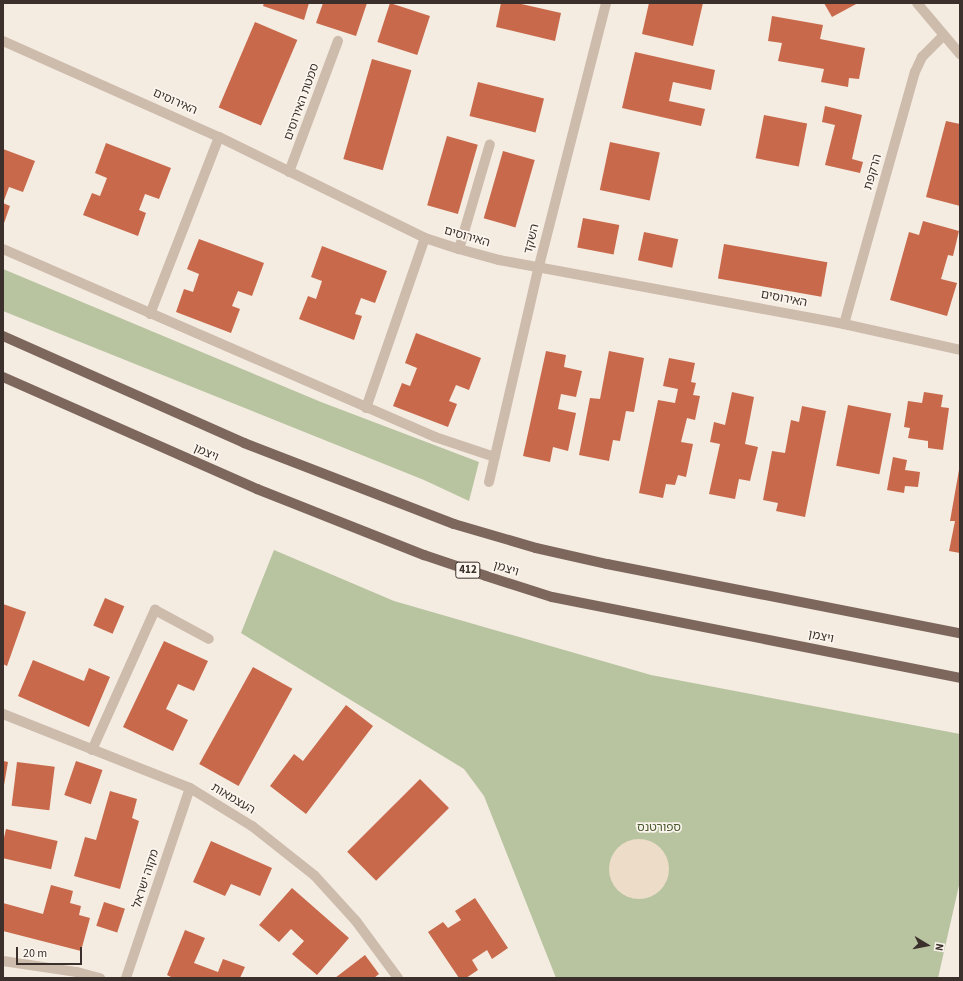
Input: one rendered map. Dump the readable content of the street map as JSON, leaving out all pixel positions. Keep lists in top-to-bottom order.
{
  "streets": {
    "main road": ["ויצמן", "412"],
    "street": [
      "האירוסים",
      "סמטת האירוסים",
      "הרקפת",
      "השקד",
      "העצמאות",
      "מקוה ישראל"
    ]
  },
  "crossings": [
    ["האירוסים", "סמטת האירוסים"],
    ["האירוסים", "הרקפת"],
    ["האירוסים", "השקד"],
    ["העצמאות", "מקוה ישראל"]
  ],
  "parks": ["ספורטנס"],
  "scale_bar": "20 m",
  "north": "right"
}
